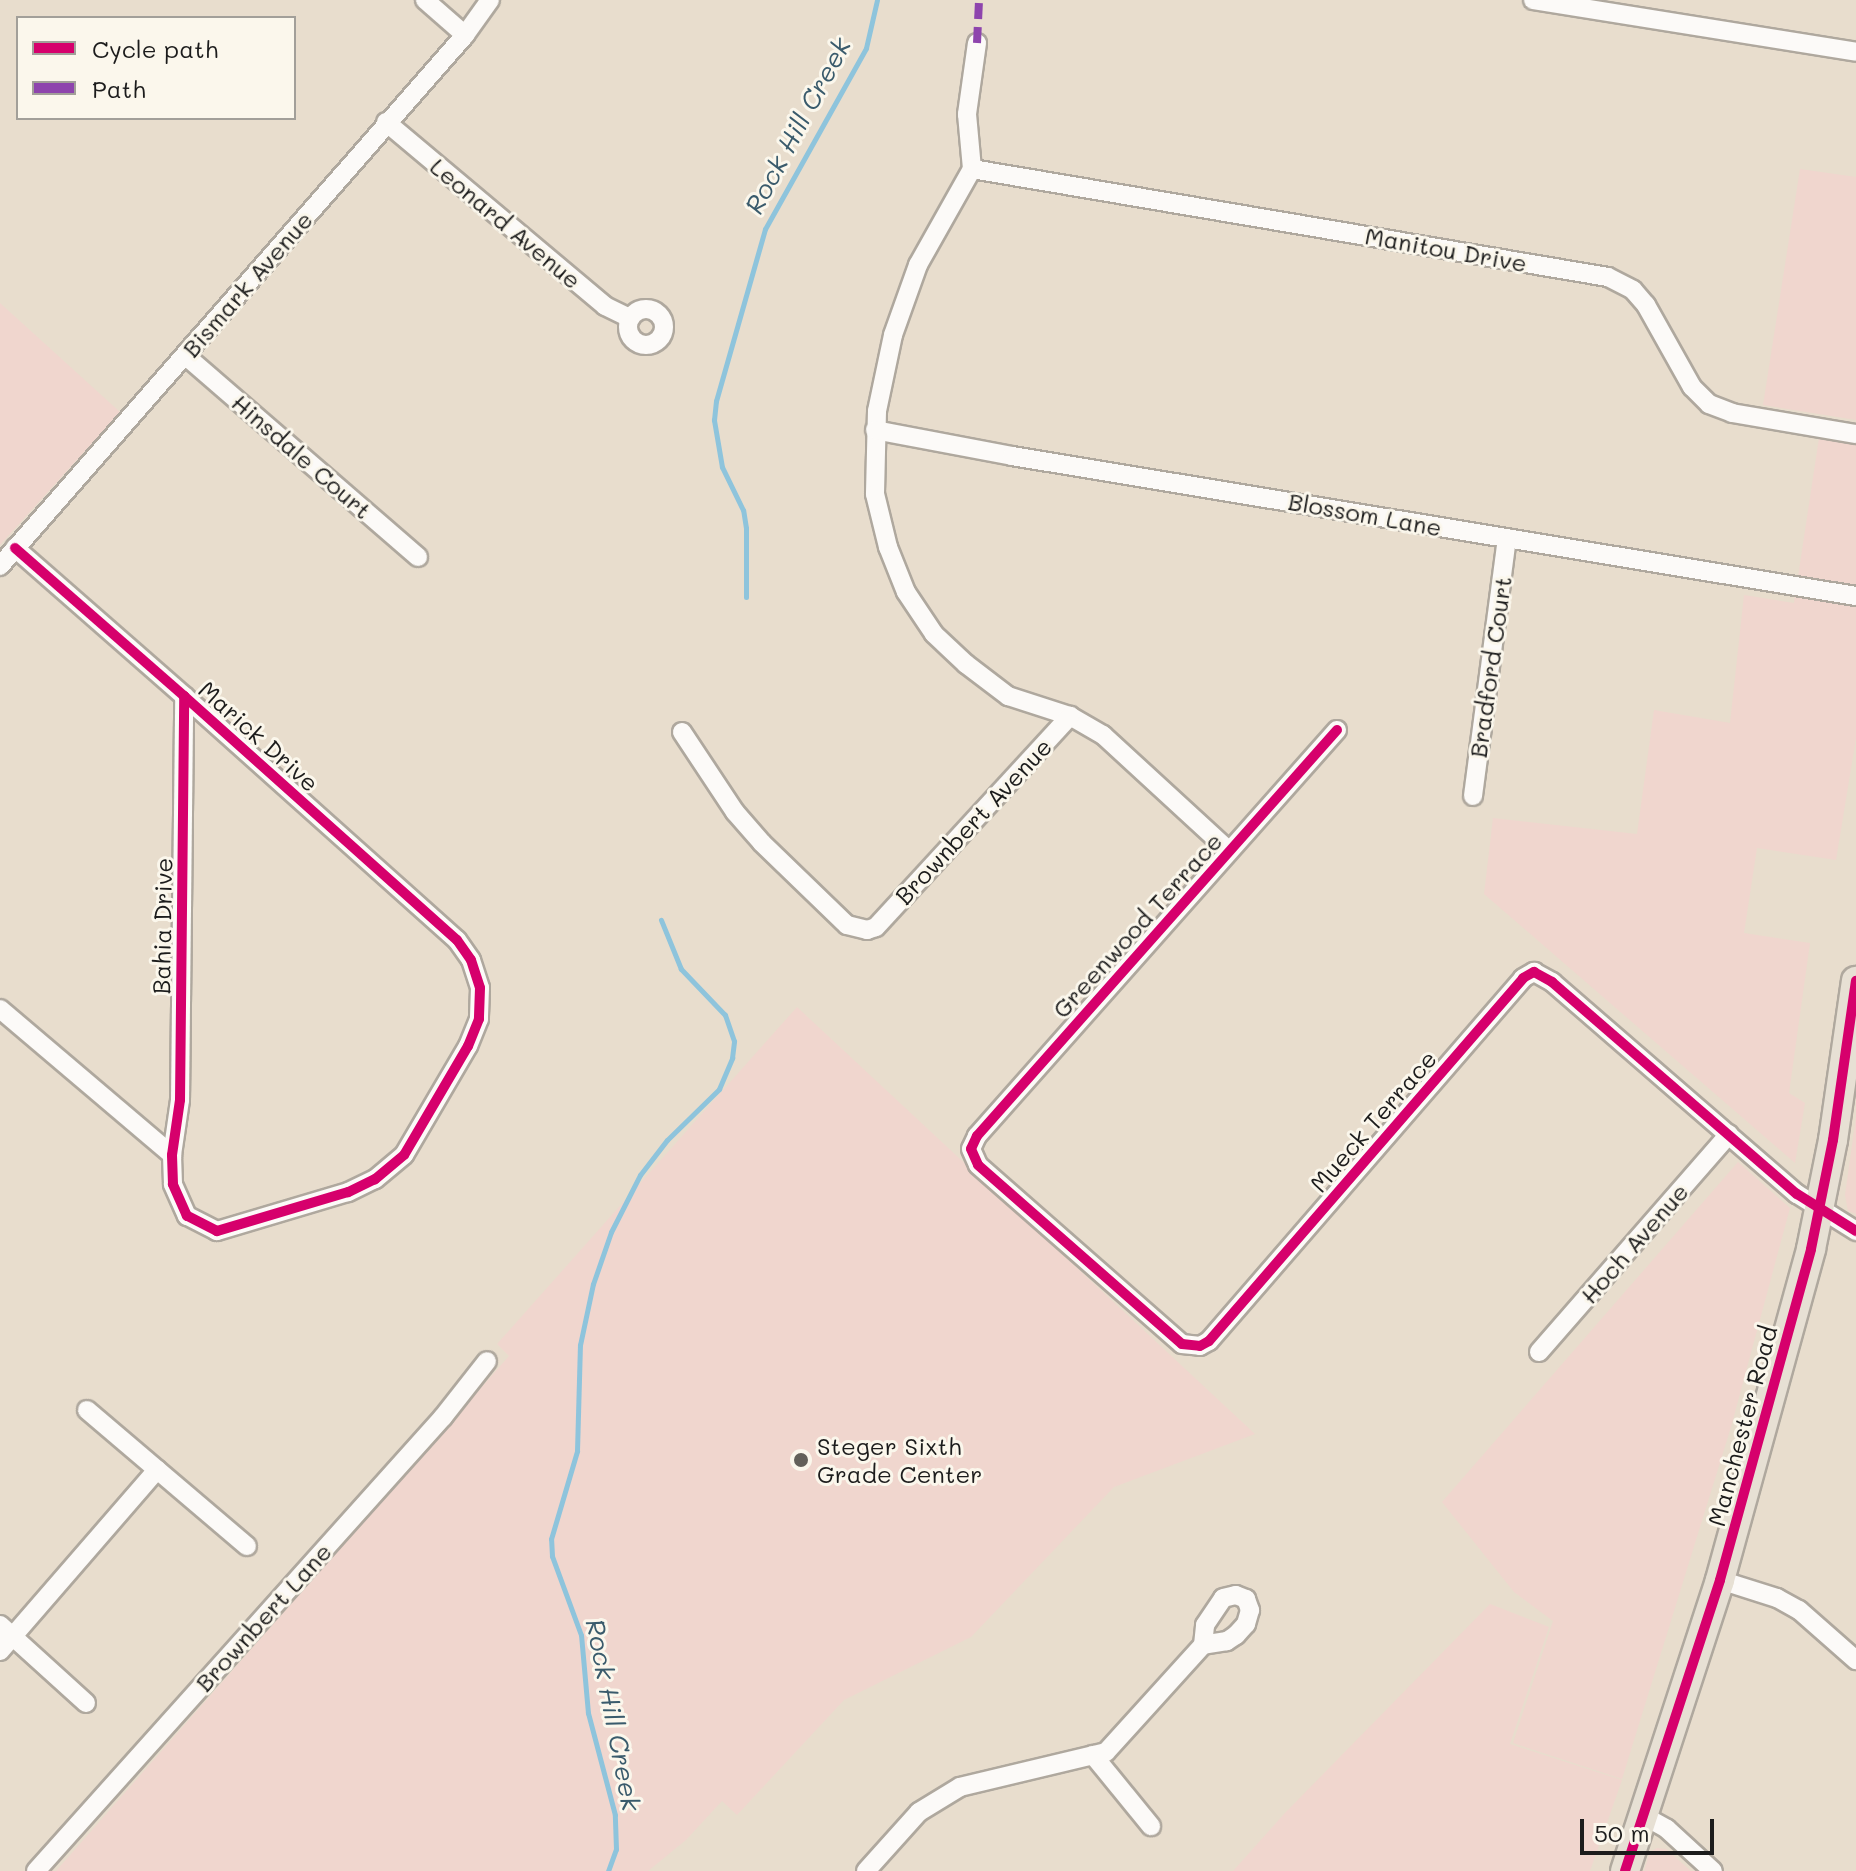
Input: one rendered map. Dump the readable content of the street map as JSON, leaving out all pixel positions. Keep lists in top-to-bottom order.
{
  "streets": {
    "main road": ["Manchester Road"],
    "street": [
      "Leonard Avenue",
      "Manitou Drive",
      "Bismark Avenue",
      "Hinsdale Court",
      "Blossom Lane",
      "Bradford Court",
      "Marick Drive",
      "Brownbert Avenue",
      "Greenwood Terrace",
      "Bahia Drive",
      "Mueck Terrace",
      "Hoch Avenue",
      "Brownbert Lane"
    ]
  },
  "crossings": [
    ["Leonard Avenue", "Bismark Avenue"],
    ["Bismark Avenue", "Hinsdale Court"],
    ["Bismark Avenue", "Marick Drive"],
    ["Blossom Lane", "Bradford Court"],
    ["Marick Drive", "Bahia Drive"],
    ["Greenwood Terrace", "Mueck Terrace"],
    ["Mueck Terrace", "Hoch Avenue"],
    ["Mueck Terrace", "Manchester Road"]
  ],
  "water": ["Rock Hill Creek"],
  "places": ["Steger Sixth Grade Center"],
  "legend": ["Cycle path", "Path"],
  "scale_bar": "50 m"
}
